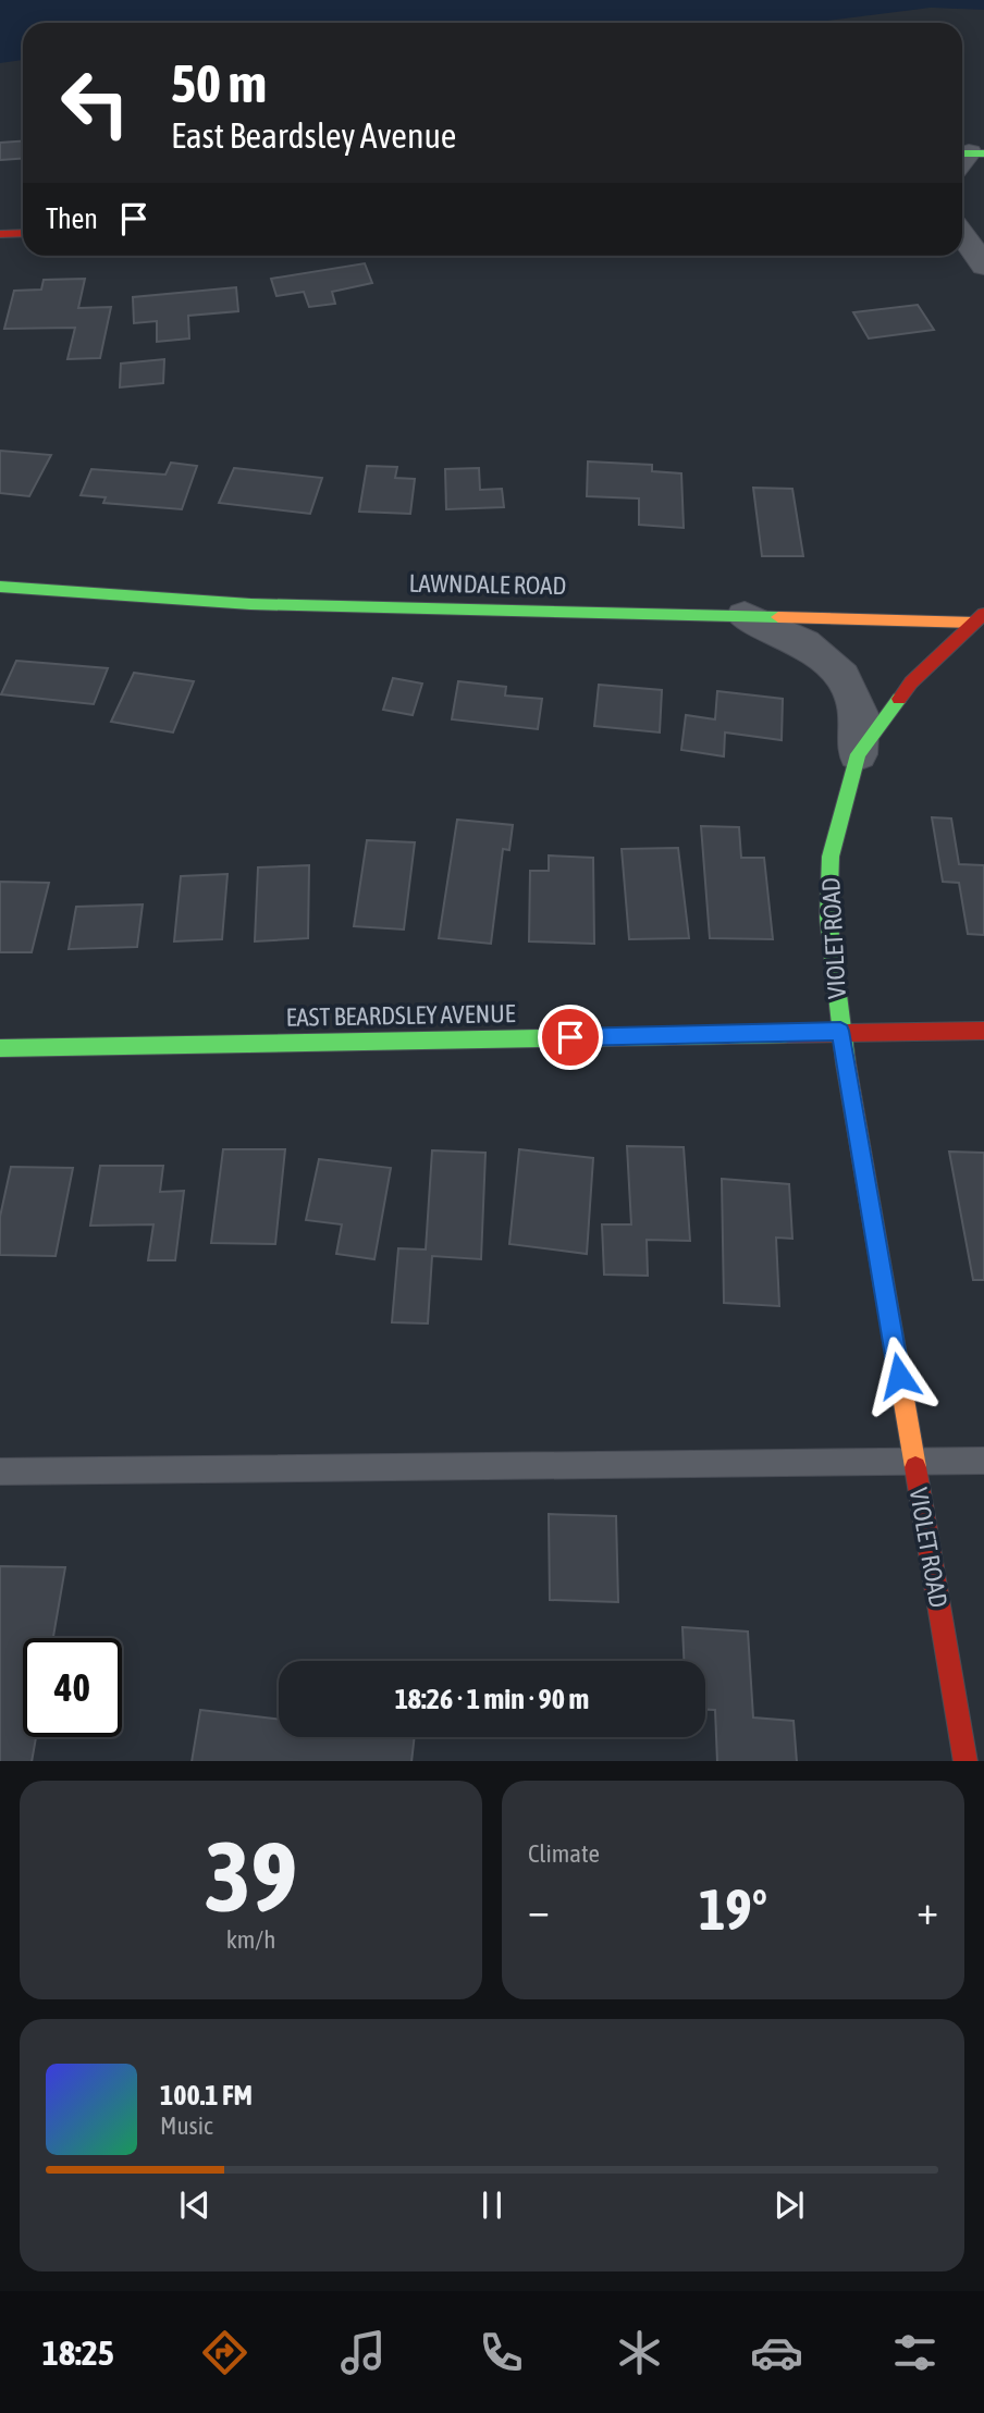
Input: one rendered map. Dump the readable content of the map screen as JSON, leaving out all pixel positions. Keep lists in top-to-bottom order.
{
  "streets": {
    "street": ["LAWNDALE ROAD", "VIOLET ROAD", "EAST BEARDSLEY AVENUE"]
  },
  "crossings": [
    ["LAWNDALE ROAD", "VIOLET ROAD"],
    ["VIOLET ROAD", "EAST BEARDSLEY AVENUE"]
  ],
  "page": {
    "turn": ["50 m", "East Beardsley Avenue"],
    "then": "Then",
    "limit": "40",
    "trip": "18:26 · 1 min · 90 m",
    "tile": [
      ["39", "km/h"],
      "Climate"
    ],
    "heat": ["−", "19°", "+"],
    "song": ["100.1 FM", "Music"],
    "tabs": "18:25"
  }
}
